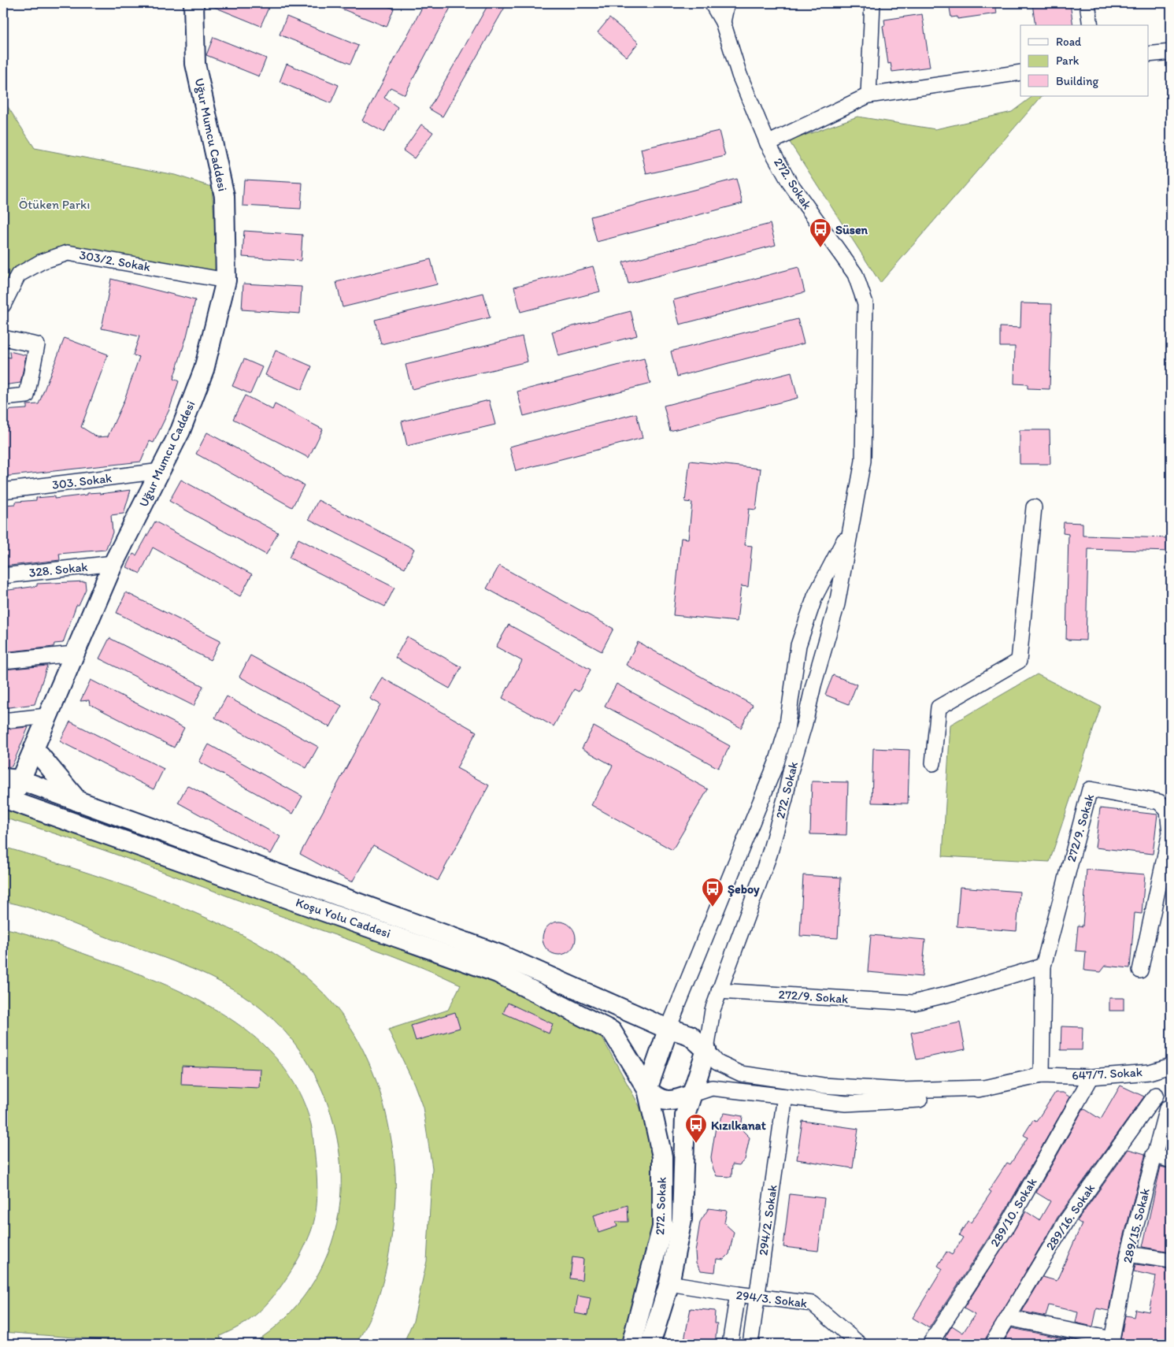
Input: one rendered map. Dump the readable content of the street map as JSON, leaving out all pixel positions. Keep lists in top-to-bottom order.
{
  "streets": {
    "main road": ["Uğur Mumcu Caddesi", "272. Sokak", "Koşu Yolu Caddesi"],
    "street": [
      "303/2. Sokak",
      "303. Sokak",
      "328. Sokak",
      "272/9. Sokak",
      "647/7. Sokak",
      "289/10. Sokak",
      "289/16. Sokak",
      "294/2. Sokak",
      "289/15. Sokak",
      "294/3. Sokak"
    ]
  },
  "crossings": [
    ["Uğur Mumcu Caddesi", "303/2. Sokak"],
    ["Uğur Mumcu Caddesi", "303. Sokak"],
    ["Uğur Mumcu Caddesi", "328. Sokak"],
    ["Uğur Mumcu Caddesi", "Koşu Yolu Caddesi"],
    ["272. Sokak", "272/9. Sokak"],
    ["272. Sokak", "Koşu Yolu Caddesi"],
    ["272. Sokak", "294/3. Sokak"],
    ["272/9. Sokak", "647/7. Sokak"],
    ["647/7. Sokak", "289/10. Sokak"],
    ["294/2. Sokak", "294/3. Sokak"]
  ],
  "parks": ["Ötüken Parkı"],
  "places": {
    "bus stop": ["Süsen", "Şeboy", "Kızılkanat"]
  },
  "legend": ["Road", "Park", "Building"]
}
